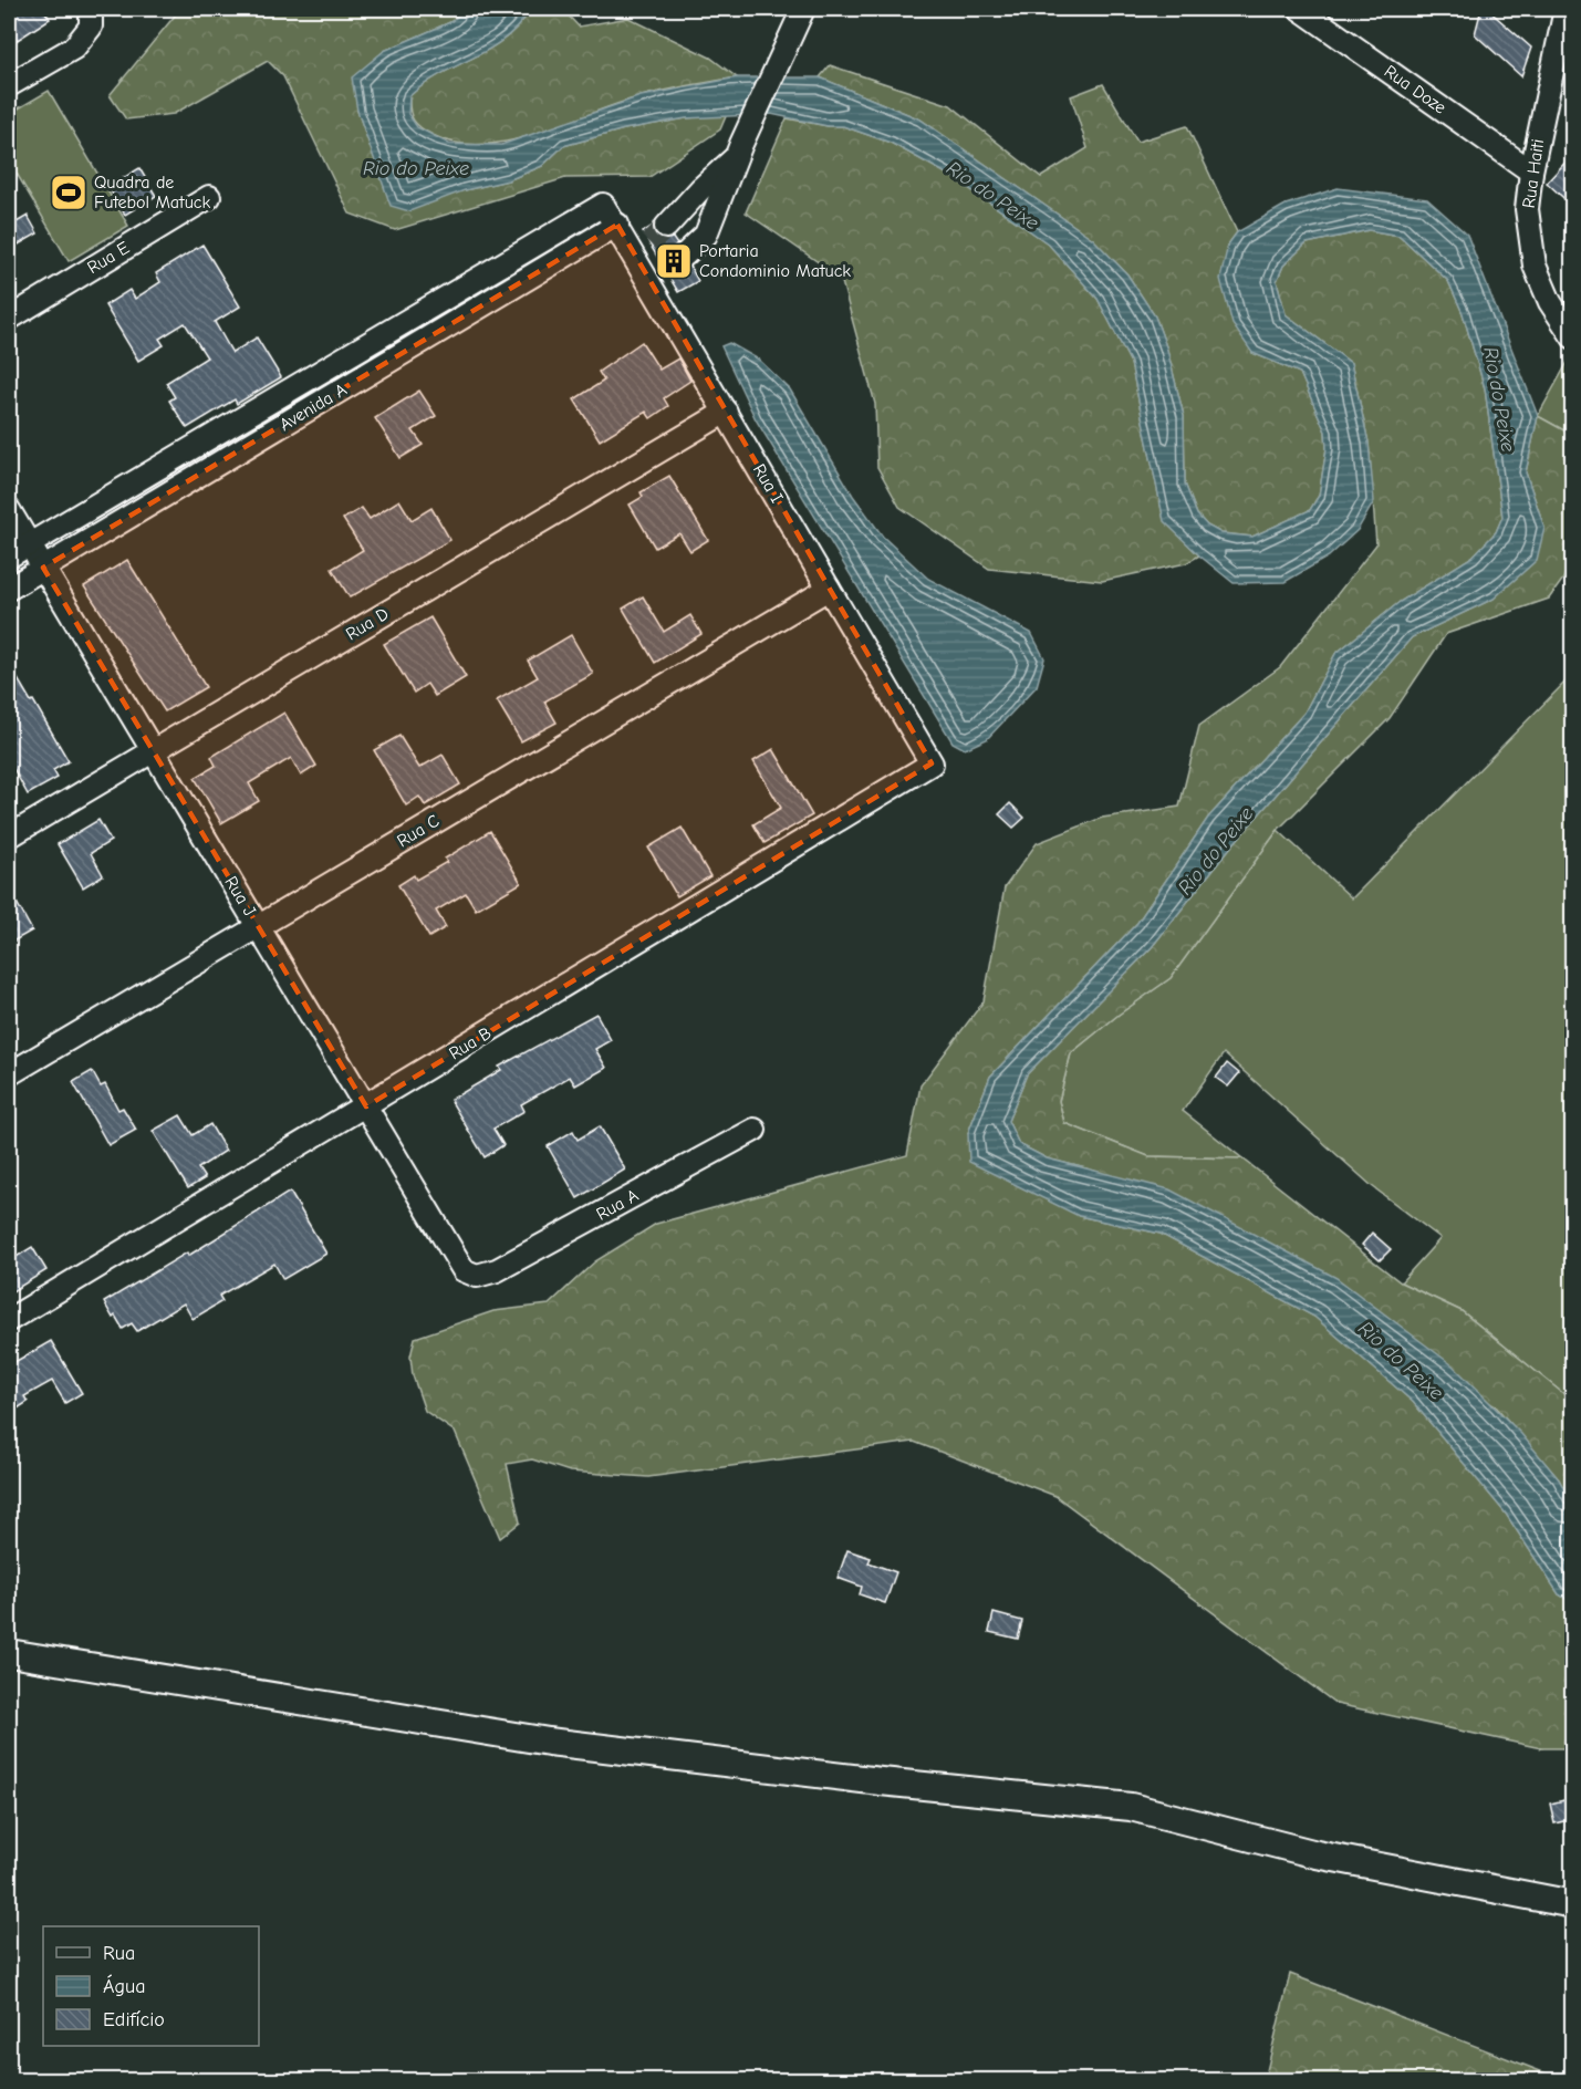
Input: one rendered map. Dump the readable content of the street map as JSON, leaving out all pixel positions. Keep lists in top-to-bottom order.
{
  "streets": {
    "street": [
      "Rua Doze",
      "Rua Haiti",
      "Rua E",
      "Avenida A",
      "Rua I",
      "Rua D",
      "Rua C",
      "Rua J",
      "Rua B",
      "Rua A"
    ]
  },
  "crossings": [
    ["Rua Doze", "Rua Haiti"],
    ["Avenida A", "Rua I"],
    ["Avenida A", "Rua J"],
    ["Rua I", "Rua D"],
    ["Rua I", "Rua C"],
    ["Rua I", "Rua B"],
    ["Rua D", "Rua J"],
    ["Rua C", "Rua J"],
    ["Rua J", "Rua B"],
    ["Rua J", "Rua A"]
  ],
  "water": ["Rio do Peixe"],
  "places": {
    "sports": ["Quadra de Futebol Matuck"],
    "building": ["Portaria Condominio Matuck"]
  },
  "legend": ["Rua", "Água", "Edifício"]
}
